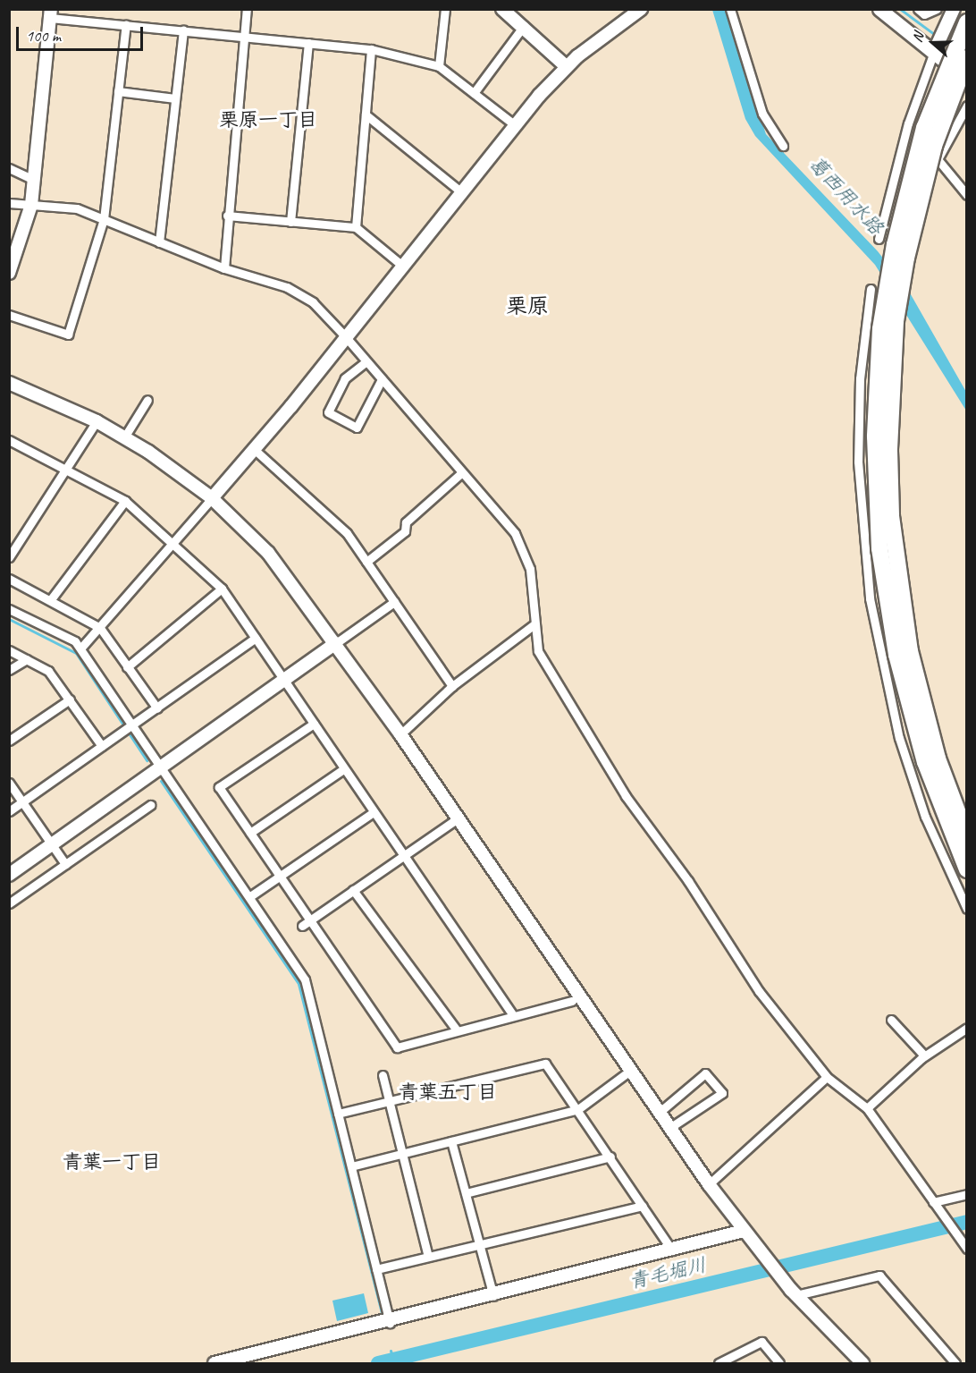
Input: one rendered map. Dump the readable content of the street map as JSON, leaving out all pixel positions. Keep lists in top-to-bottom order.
{
  "districts": [
    "栗原一丁目",
    "栗原",
    "青葉五丁目",
    "青葉一丁目"
  ],
  "water": ["葛西用水路", "青毛堀川"],
  "scale_bar": "100 m",
  "north": "left"
}
